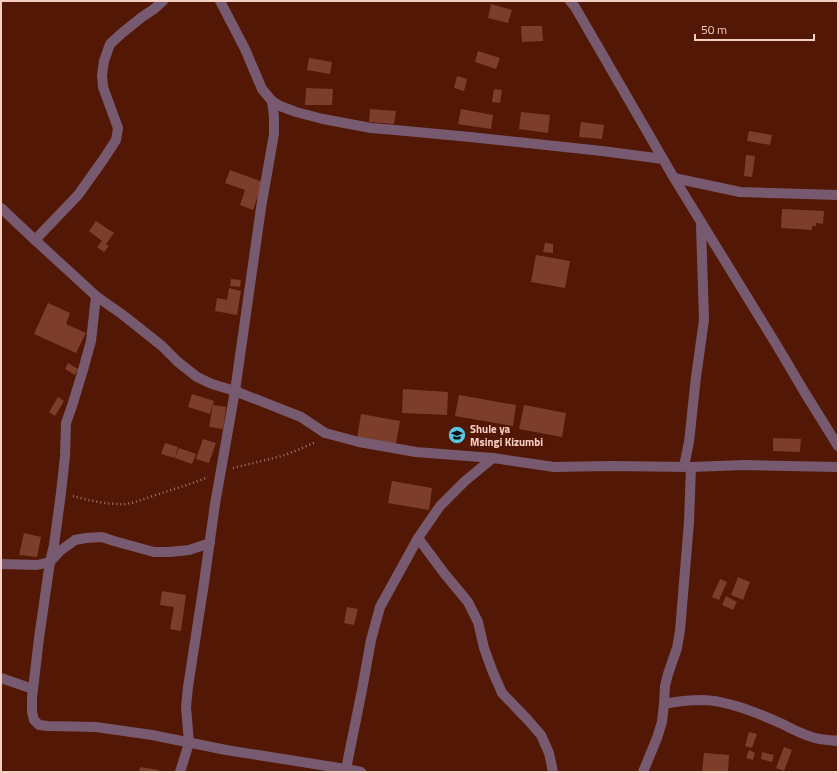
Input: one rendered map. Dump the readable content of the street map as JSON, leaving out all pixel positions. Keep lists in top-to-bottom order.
{
  "places": {
    "school or university": ["Shule ya Msingi Kizumbi"]
  },
  "scale_bar": "50 m"
}
